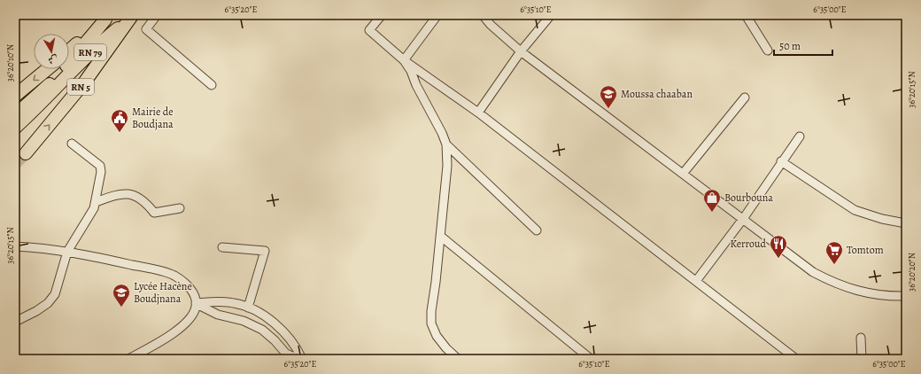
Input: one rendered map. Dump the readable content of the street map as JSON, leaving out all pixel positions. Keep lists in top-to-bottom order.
{
  "streets": {
    "highway": ["RN 79", "RN 5"]
  },
  "crossings": [
    ["RN 79", "RN 5"]
  ],
  "places": {
    "school or university": ["Moussa chaaban", "Lycée Hacène Boudjnana"],
    "public building": ["Mairie de Boudjana"],
    "shop": ["Bourbouna"],
    "restaurant": ["Kerroud"],
    "supermarket": ["Tomtom"]
  },
  "scale_bar": "50 m",
  "north": "bottom",
  "coordinates": [
    "6°35'20\"E",
    "6°35'10\"E",
    "6°35'00\"E",
    "36°20'10\"N",
    "36°20'15\"N",
    "36°20'20\"N"
  ]
}
